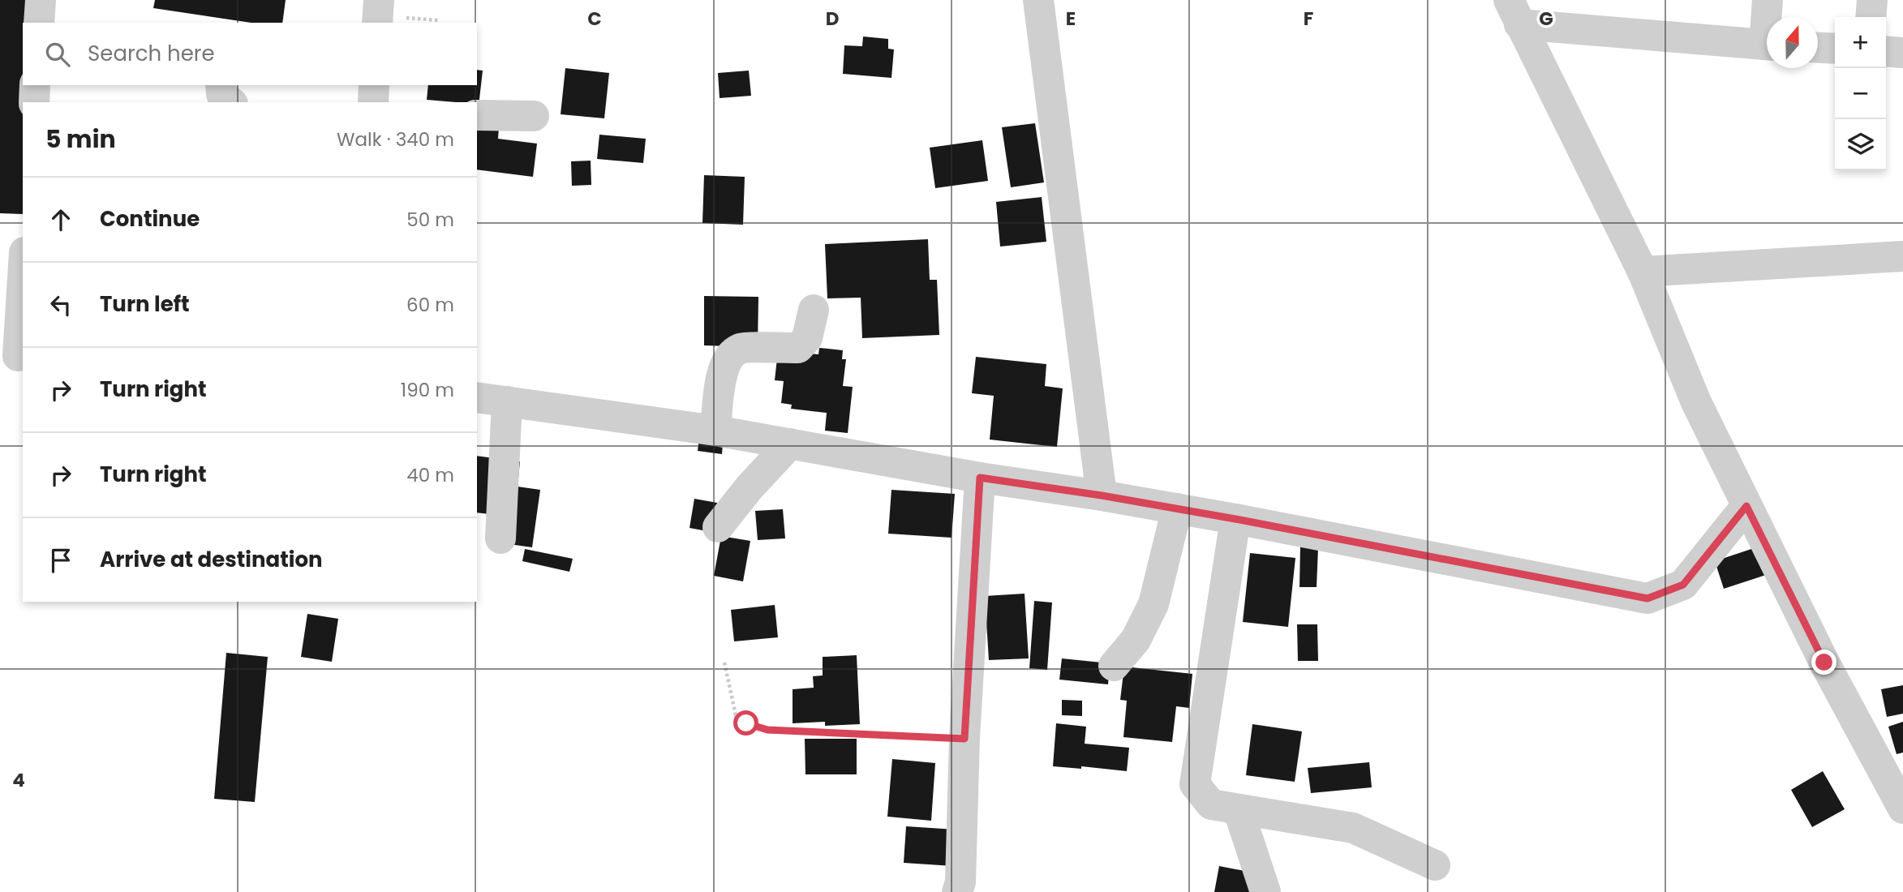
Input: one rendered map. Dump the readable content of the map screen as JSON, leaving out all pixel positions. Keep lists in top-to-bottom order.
{
  "north": "top",
  "page": {
    "map_buttons": ["+", "−"],
    "search": "Search here",
    "heading": ["5 min", "Walk · 340 m"],
    "list": [
      ["Continue", "50 m"],
      ["Turn left", "60 m"],
      ["Turn right", "190 m"],
      ["Turn right", "40 m"],
      "Arrive at destination"
    ]
  },
  "grid": {
    "columns": [
      "C",
      "D",
      "E",
      "F",
      "G"
    ],
    "rows": ["4"]
  }
}
